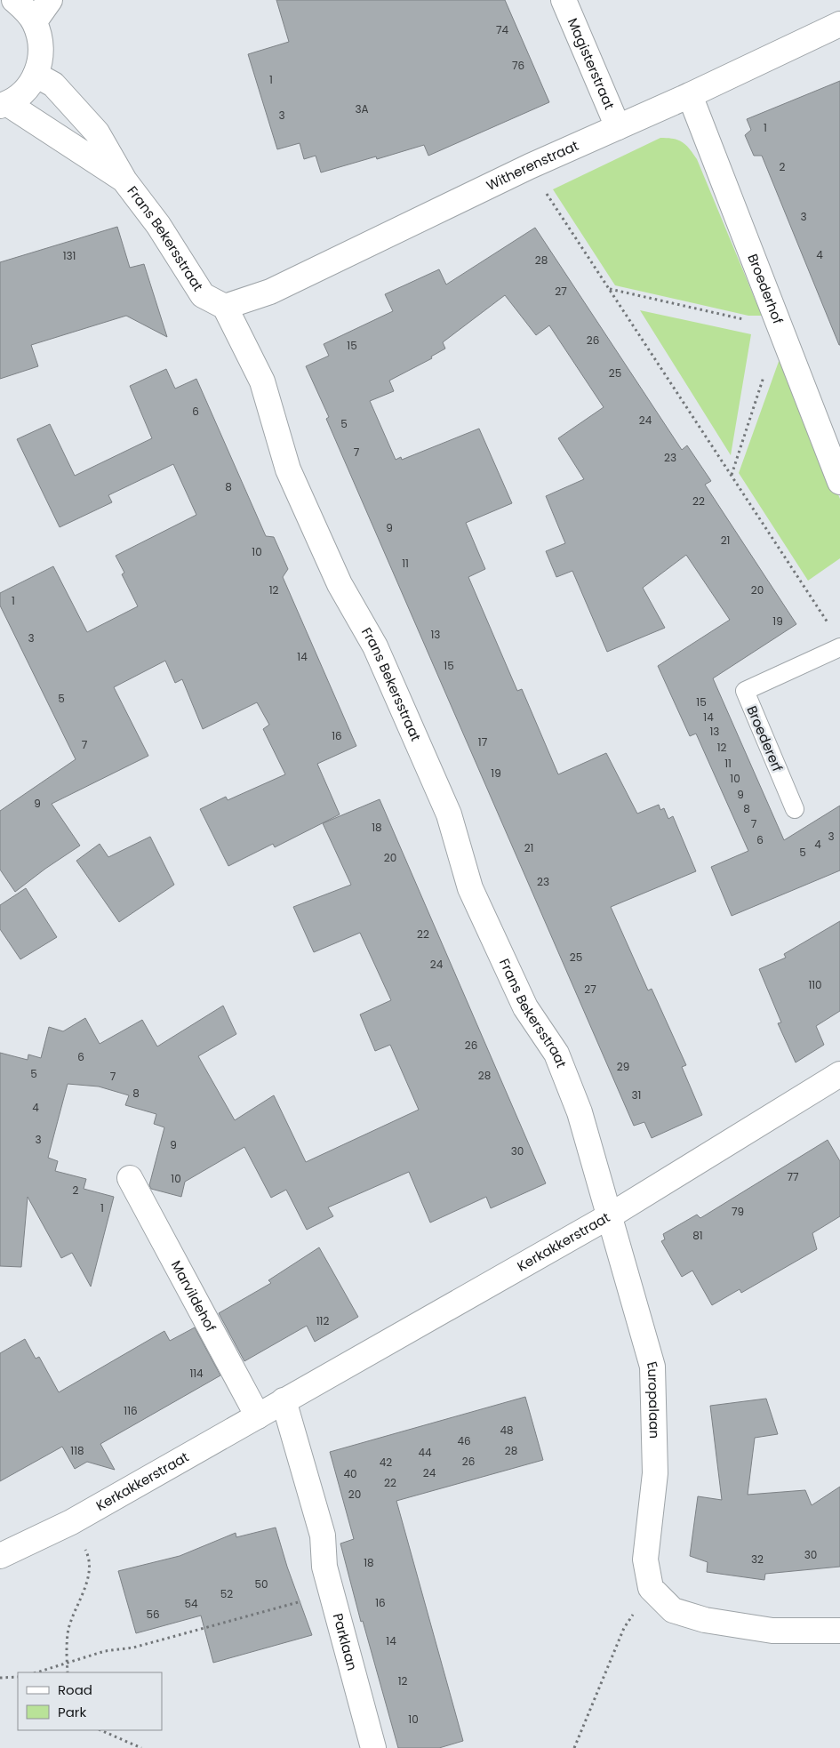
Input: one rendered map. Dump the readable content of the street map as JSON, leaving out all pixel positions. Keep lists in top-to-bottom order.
{
  "streets": {
    "street": [
      "Magisterstraat",
      "Witherenstraat",
      "Frans Bekersstraat",
      "Broederhof",
      "Kerkakkerstraat",
      "Marvildehof",
      "Europalaan",
      "Parklaan"
    ],
    "lane": ["Broedererf"]
  },
  "crossings": [
    ["Magisterstraat", "Witherenstraat"],
    ["Witherenstraat", "Frans Bekersstraat"],
    ["Witherenstraat", "Broederhof"],
    ["Frans Bekersstraat", "Kerkakkerstraat"],
    ["Frans Bekersstraat", "Europalaan"],
    ["Kerkakkerstraat", "Marvildehof"],
    ["Kerkakkerstraat", "Europalaan"],
    ["Kerkakkerstraat", "Parklaan"]
  ],
  "house_numbers": [
    "74",
    "76",
    "1",
    "3A",
    "3",
    "1",
    "2",
    "3",
    "4",
    "131",
    "28",
    "27",
    "26",
    "15",
    "25",
    "6",
    "24",
    "5",
    "7",
    "23",
    "8",
    "22",
    "9",
    "21",
    "10",
    "11",
    "12",
    "20",
    "1",
    "19",
    "13",
    "3",
    "14",
    "15",
    "5",
    "15",
    "14",
    "13",
    "16",
    "17",
    "7",
    "12",
    "11",
    "19",
    "10",
    "9",
    "9",
    "8",
    "7",
    "18",
    "3",
    "6",
    "4",
    "21",
    "5",
    "20",
    "23",
    "22",
    "25",
    "24",
    "110",
    "27",
    "26",
    "6",
    "29",
    "5",
    "28",
    "7",
    "8",
    "31",
    "4",
    "3",
    "9",
    "30",
    "77",
    "10",
    "2",
    "1",
    "79",
    "81",
    "112",
    "114",
    "116",
    "48",
    "46",
    "118",
    "28",
    "44",
    "26",
    "42",
    "24",
    "40",
    "22",
    "20",
    "30",
    "32",
    "18",
    "50",
    "52",
    "16",
    "54",
    "56",
    "14",
    "12",
    "10"
  ],
  "legend": ["Road", "Park"]
}
